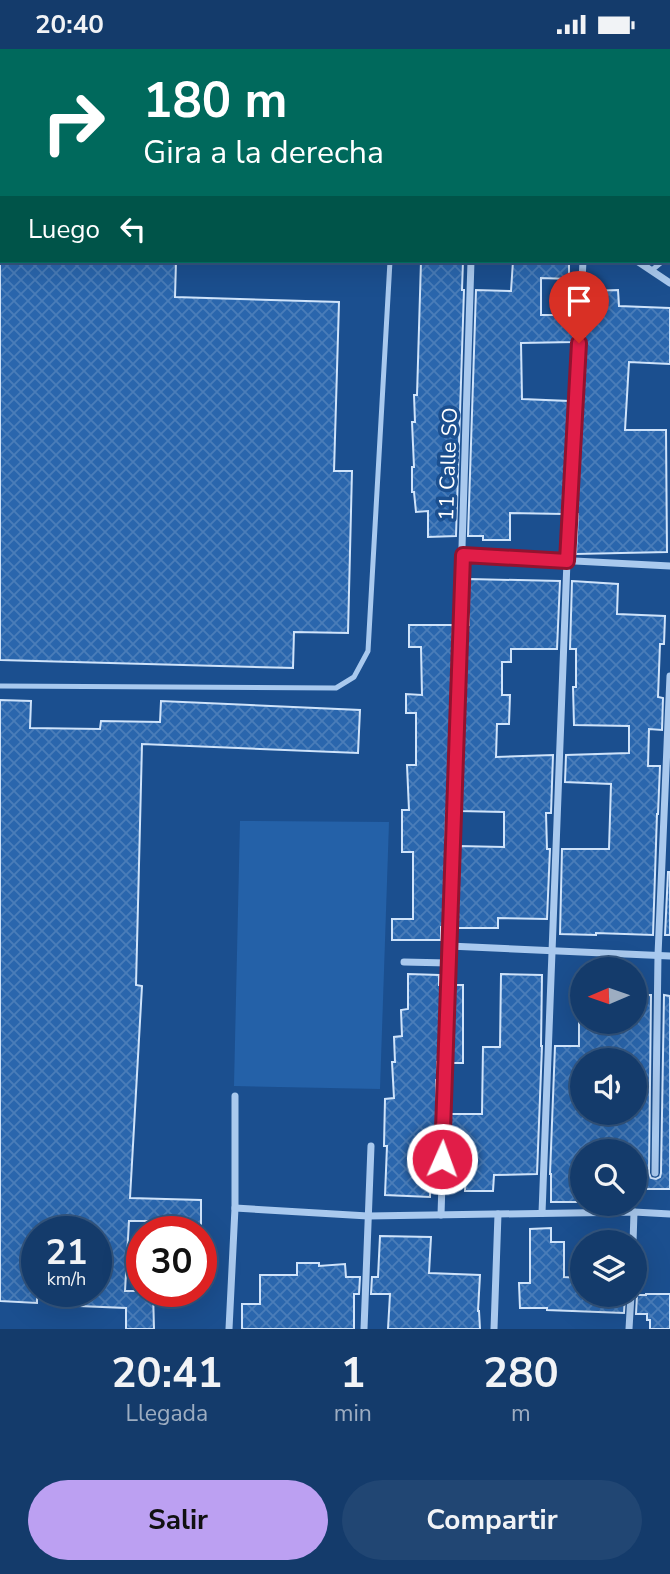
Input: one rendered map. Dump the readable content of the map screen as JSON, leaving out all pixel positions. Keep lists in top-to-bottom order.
{
  "streets": {
    "street": ["11 Calle SO"]
  },
  "north": "left",
  "page": {
    "status": "20:40",
    "turn": ["180 m", "Gira a la derecha"],
    "then": "Luego",
    "speed": "21 km/h",
    "limit": "30",
    "eta": [
      "20:41",
      "Llegada",
      "1",
      "min",
      "280",
      "m"
    ],
    "buttons": ["Salir", "Compartir"]
  }
}
